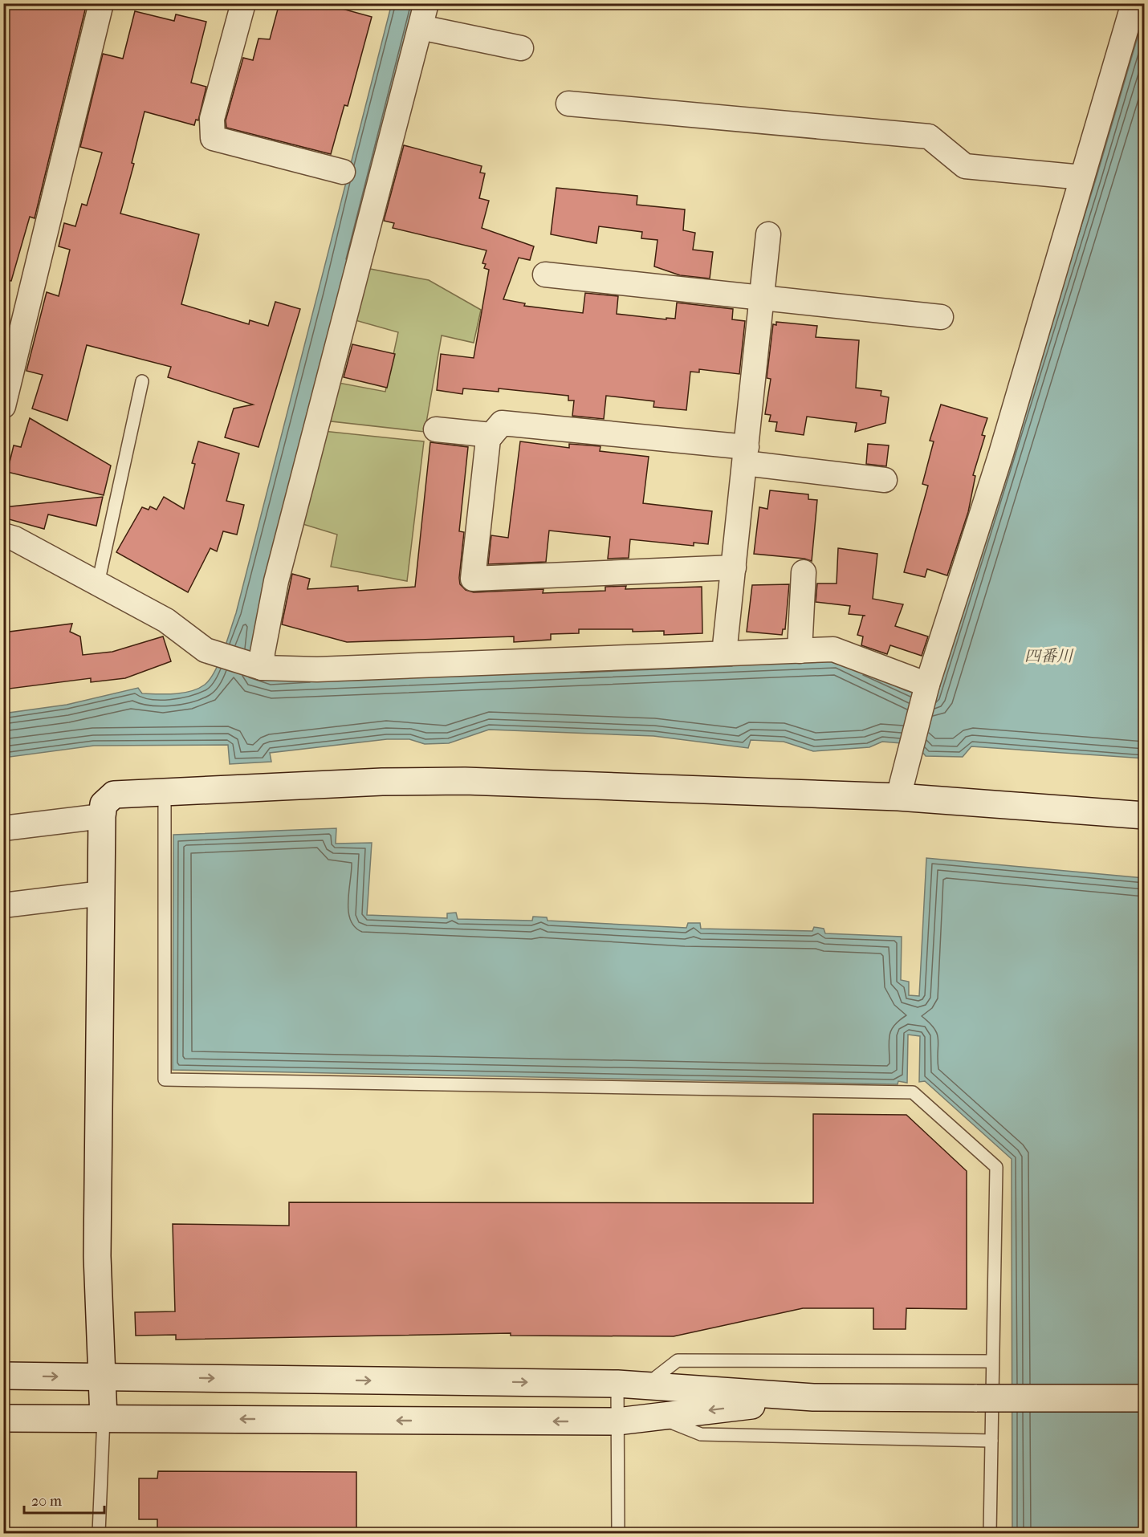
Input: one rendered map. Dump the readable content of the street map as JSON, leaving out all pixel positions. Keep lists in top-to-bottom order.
{
  "water": ["四番川"],
  "scale_bar": "20 m"
}
